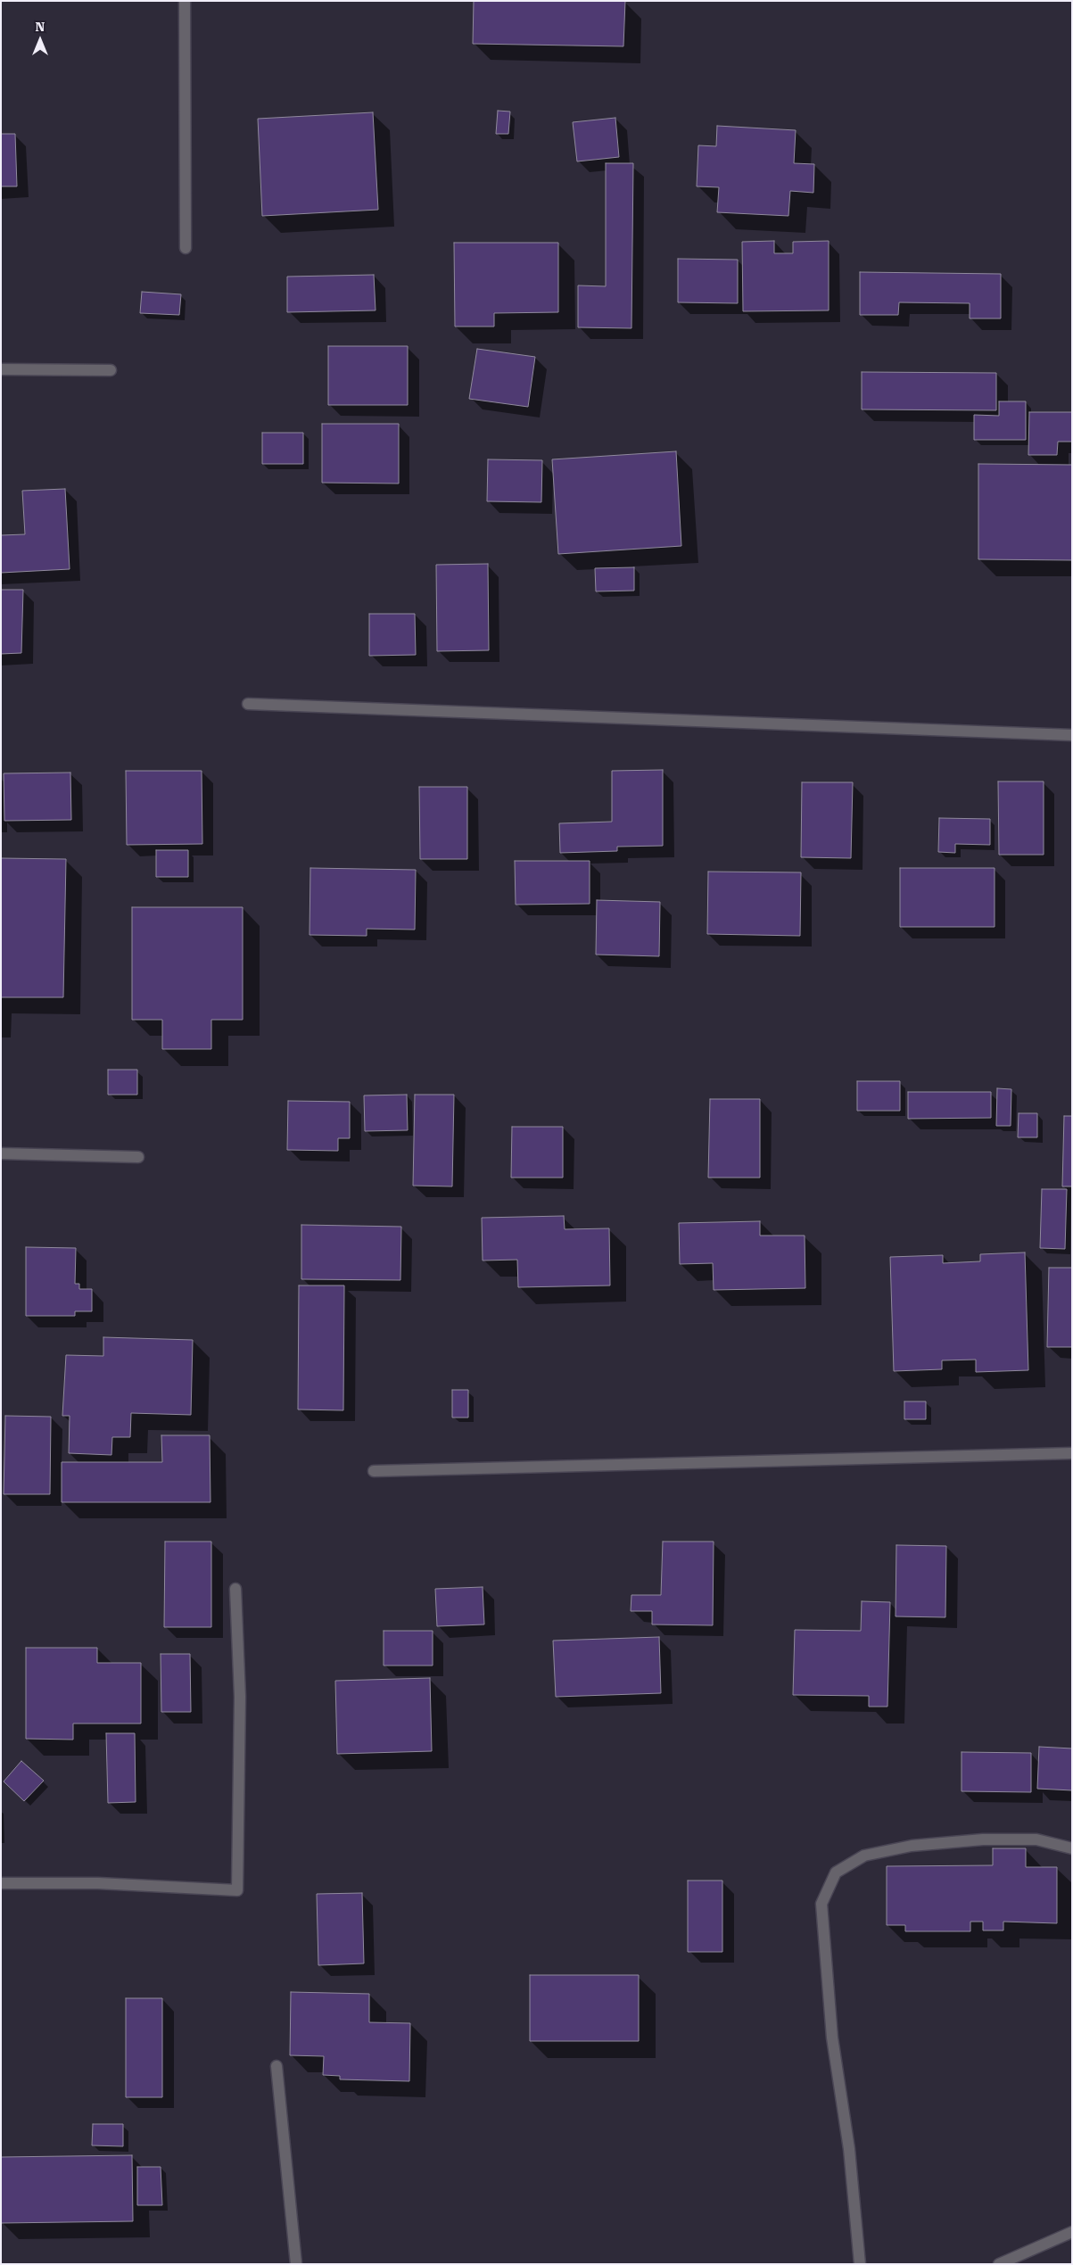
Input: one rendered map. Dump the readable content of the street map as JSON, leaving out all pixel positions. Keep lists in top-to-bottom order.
{
  "north": "top"
}
